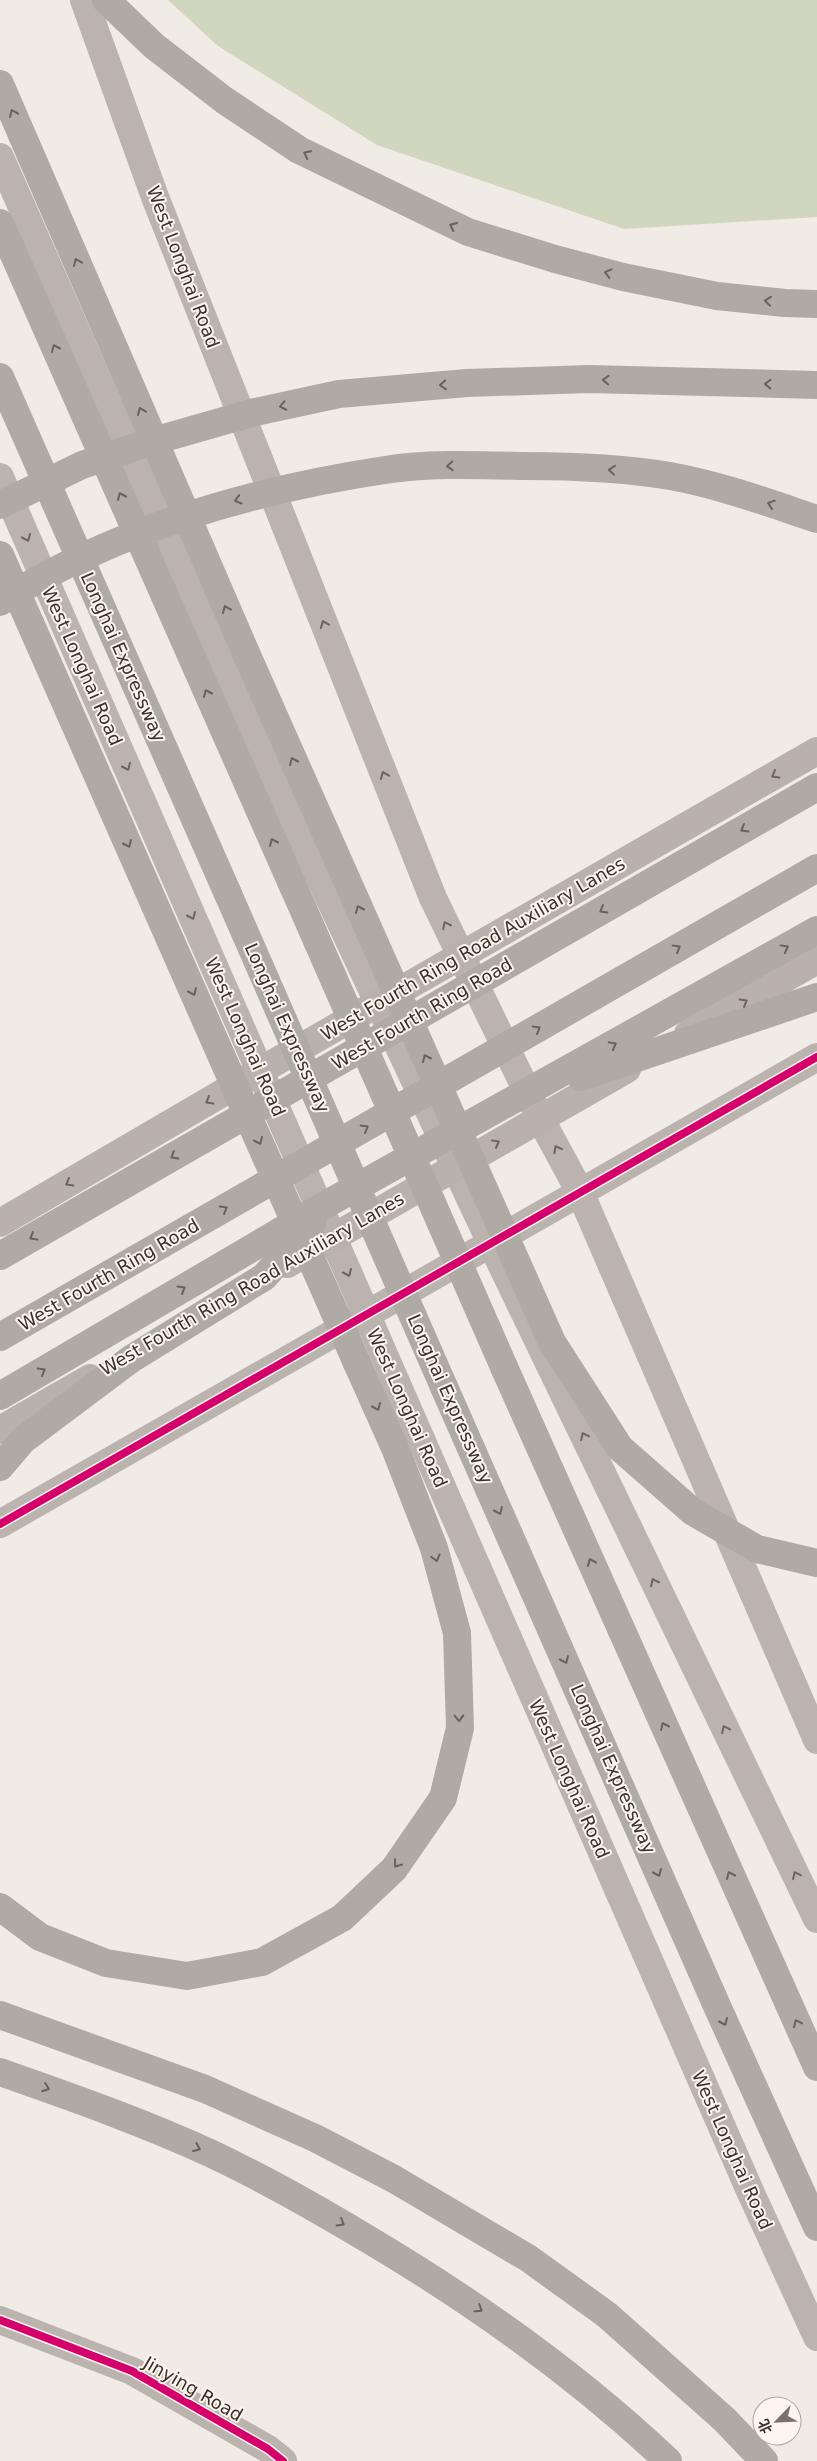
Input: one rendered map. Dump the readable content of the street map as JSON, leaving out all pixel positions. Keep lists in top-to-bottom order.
{
  "streets": {
    "highway": ["Longhai Expressway", "West Fourth Ring Road"],
    "main road": ["West Longhai Road", "West Fourth Ring Road Auxiliary Lanes", "Jinying Road"]
  },
  "crossings": [
    ["West Longhai Road", "West Fourth Ring Road Auxiliary Lanes"]
  ],
  "north": "bottom left"
}
